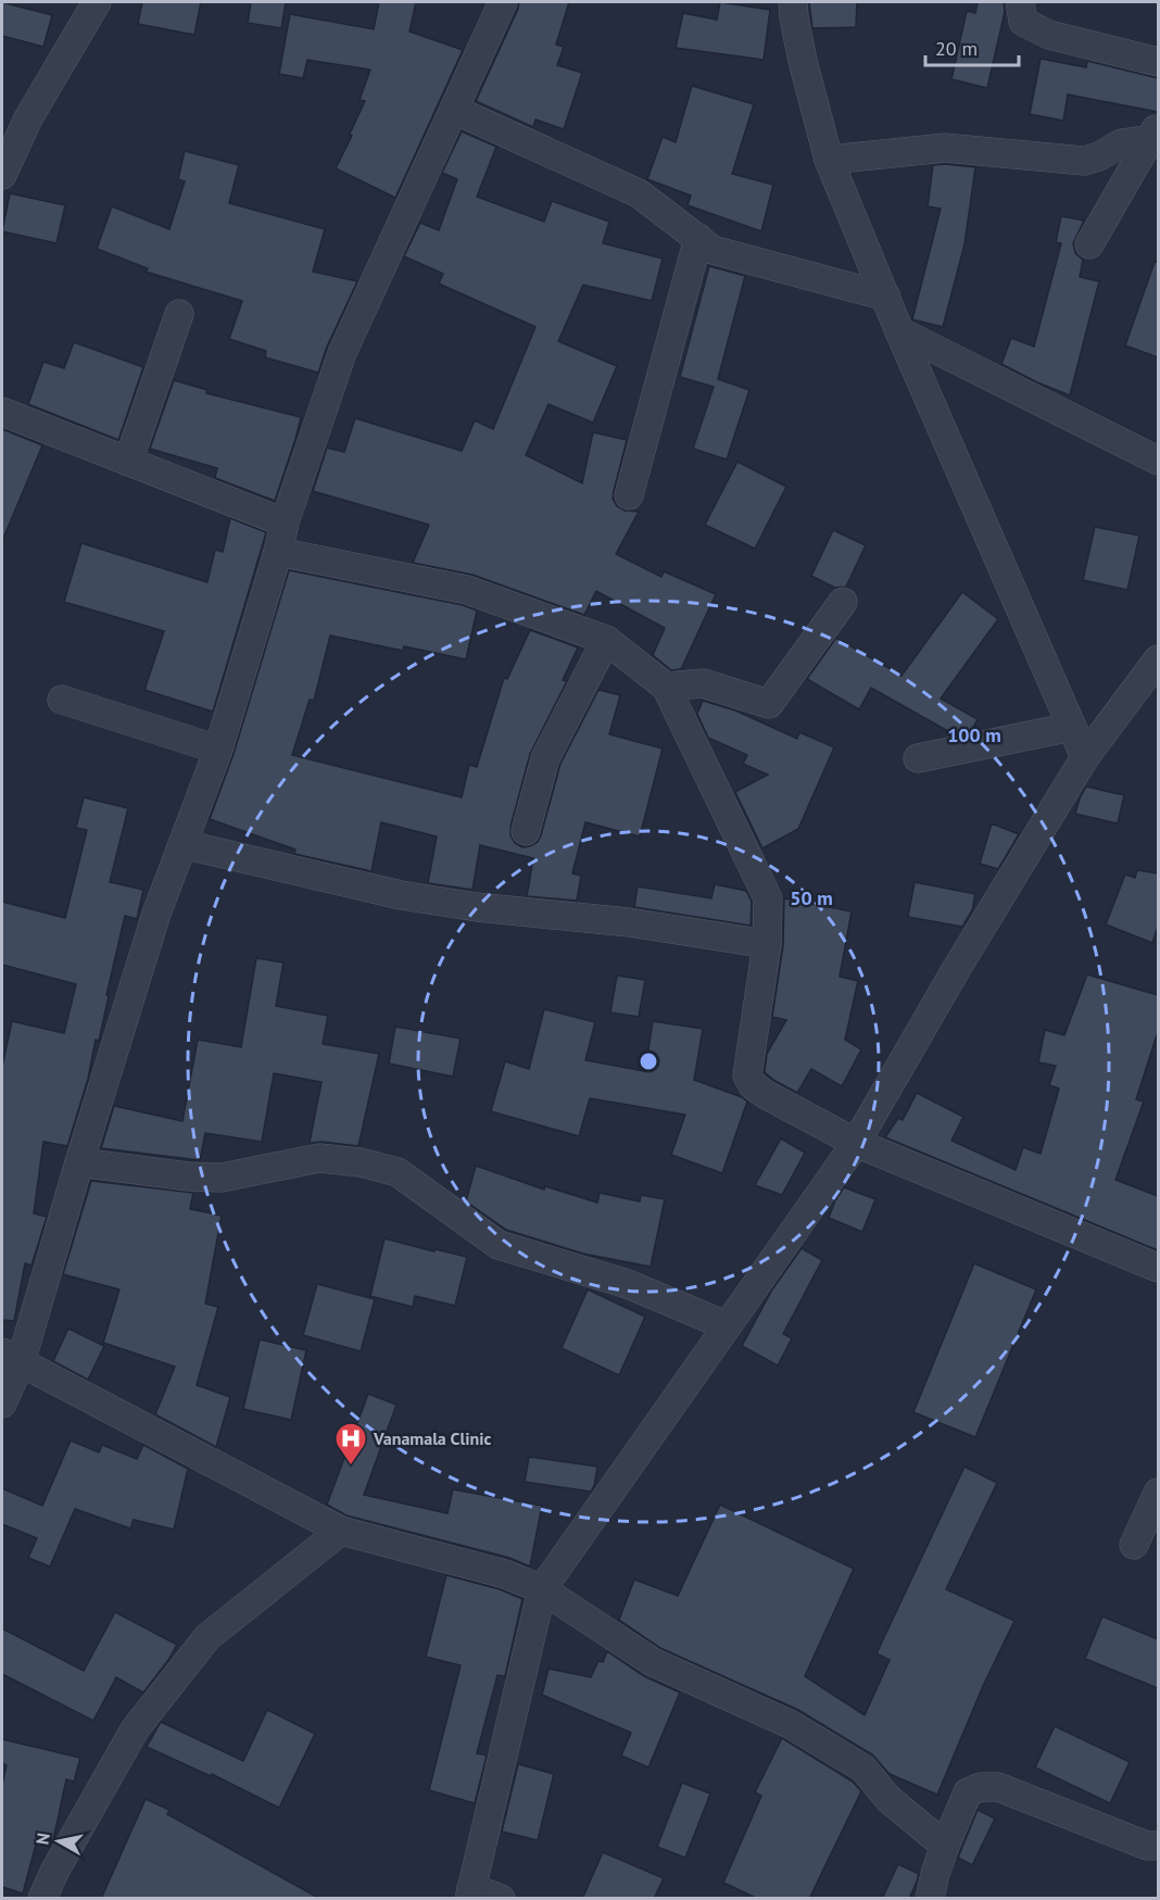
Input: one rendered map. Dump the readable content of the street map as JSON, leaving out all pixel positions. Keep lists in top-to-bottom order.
{
  "places": {
    "hospital": ["Vanamala Clinic"]
  },
  "scale_bar": "20 m",
  "north": "left",
  "rings": ["100 m", "50 m"]
}
